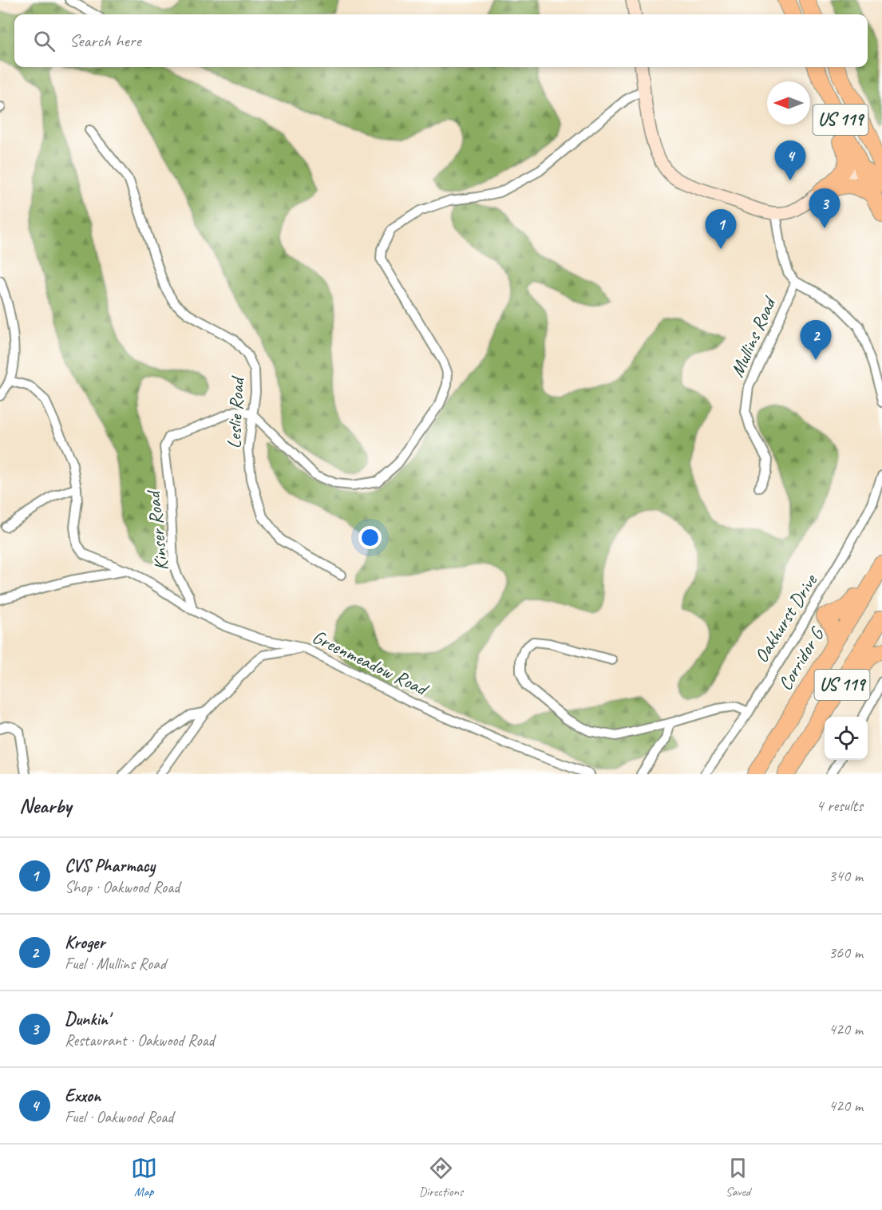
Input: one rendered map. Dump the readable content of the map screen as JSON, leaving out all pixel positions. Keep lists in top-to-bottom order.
{
  "streets": {
    "highway": ["US 119", "Corridor G"],
    "street": [
      "Mullins Road",
      "Leslie Road",
      "Kinser Road",
      "Oakhurst Drive",
      "Greenmeadow Road"
    ]
  },
  "crossings": [
    ["Leslie Road", "Kinser Road"],
    ["Kinser Road", "Greenmeadow Road"]
  ],
  "north": "left",
  "page": {
    "search": "Search here",
    "pins": [
      "4",
      "3",
      "1",
      "2"
    ],
    "heading": ["Nearby", "4 results"],
    "list": [
      {
        "mark": "1",
        "name": "CVS Pharmacy",
        "note": "Shop · Oakwood Road",
        "value": "340 m"
      },
      {
        "mark": "2",
        "name": "Kroger",
        "note": "Fuel · Mullins Road",
        "value": "360 m"
      },
      {
        "mark": "3",
        "name": "Dunkin'",
        "note": "Restaurant · Oakwood Road",
        "value": "420 m"
      },
      {
        "mark": "4",
        "name": "Exxon",
        "note": "Fuel · Oakwood Road",
        "value": "420 m"
      }
    ],
    "nav": ["Map", "Directions", "Saved"]
  }
}
